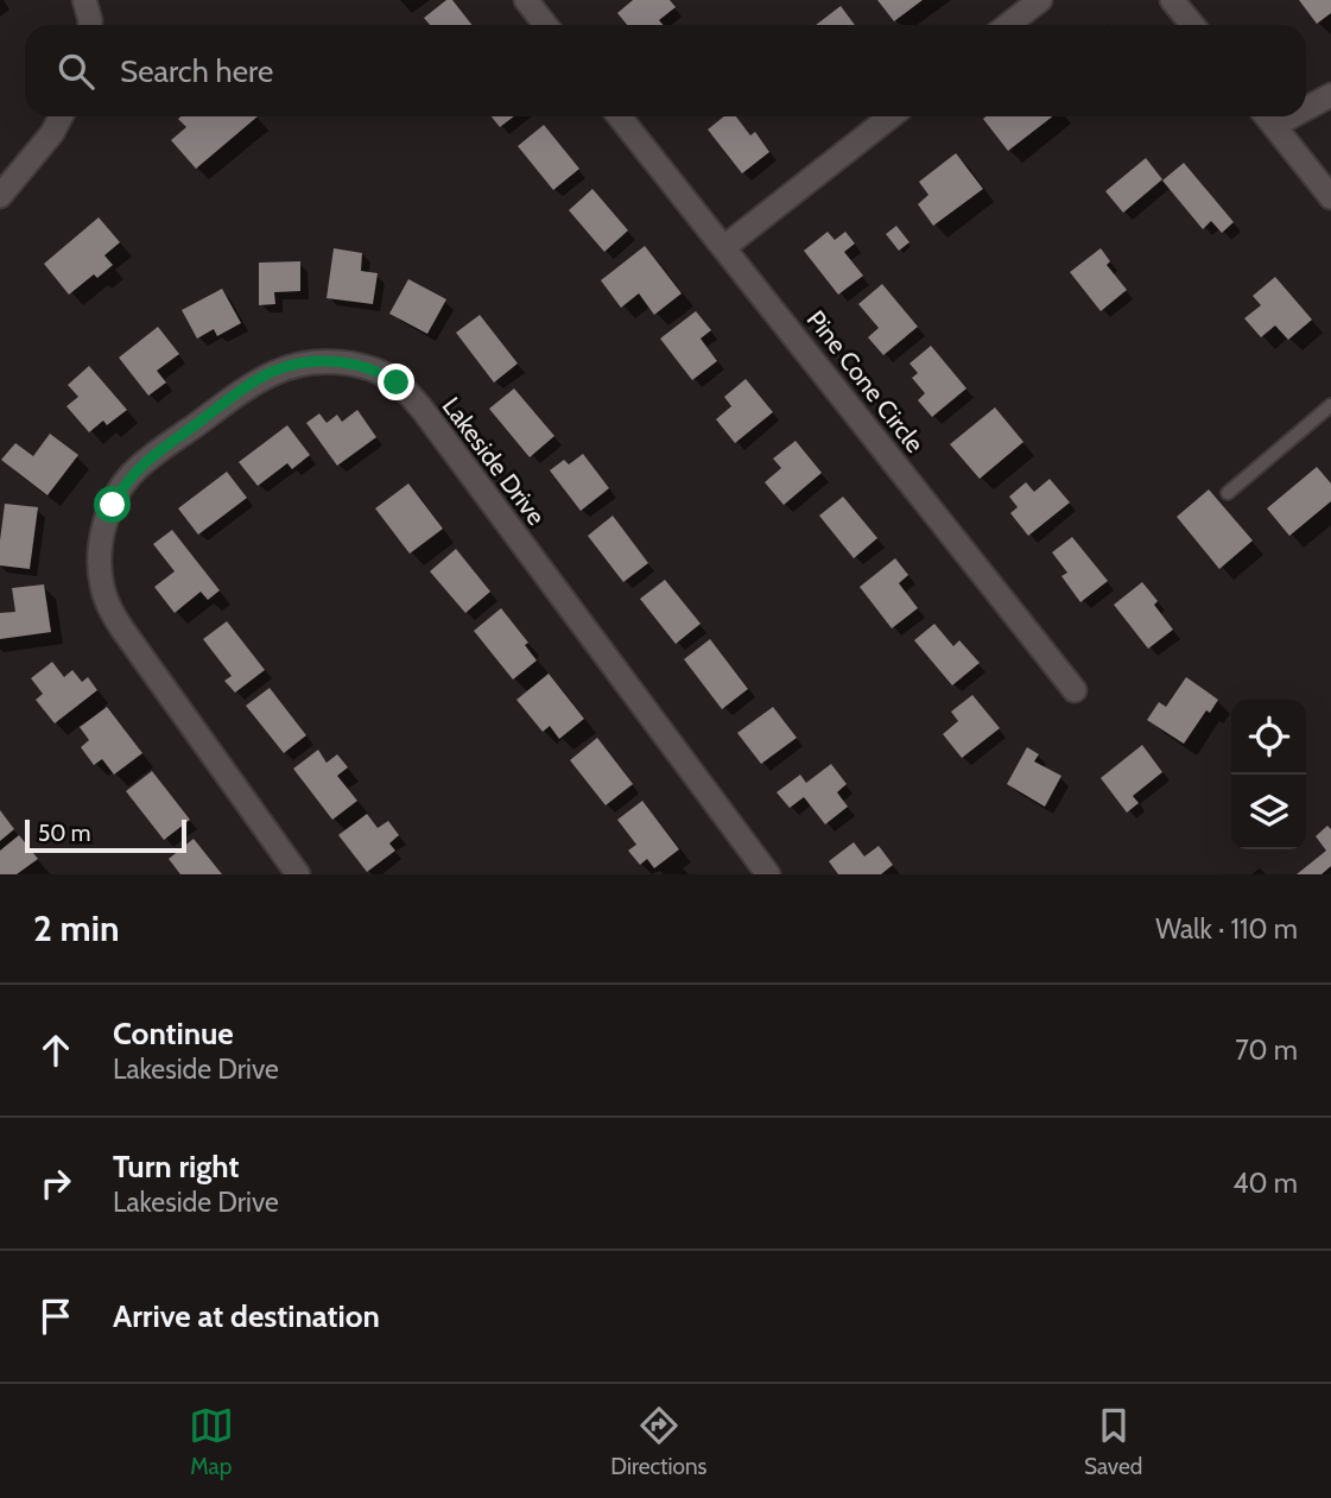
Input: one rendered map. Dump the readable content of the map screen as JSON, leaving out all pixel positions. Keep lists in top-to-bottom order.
{
  "streets": {
    "street": ["Pine Cone Circle", "Lakeside Drive"]
  },
  "scale_bar": "50 m",
  "page": {
    "search": "Search here",
    "scale": "50 m",
    "heading": ["2 min", "Walk · 110 m"],
    "list": [
      ["Continue", "Lakeside Drive", "70 m"],
      ["Turn right", "Lakeside Drive", "40 m"],
      "Arrive at destination"
    ],
    "nav": ["Map", "Directions", "Saved"]
  }
}
